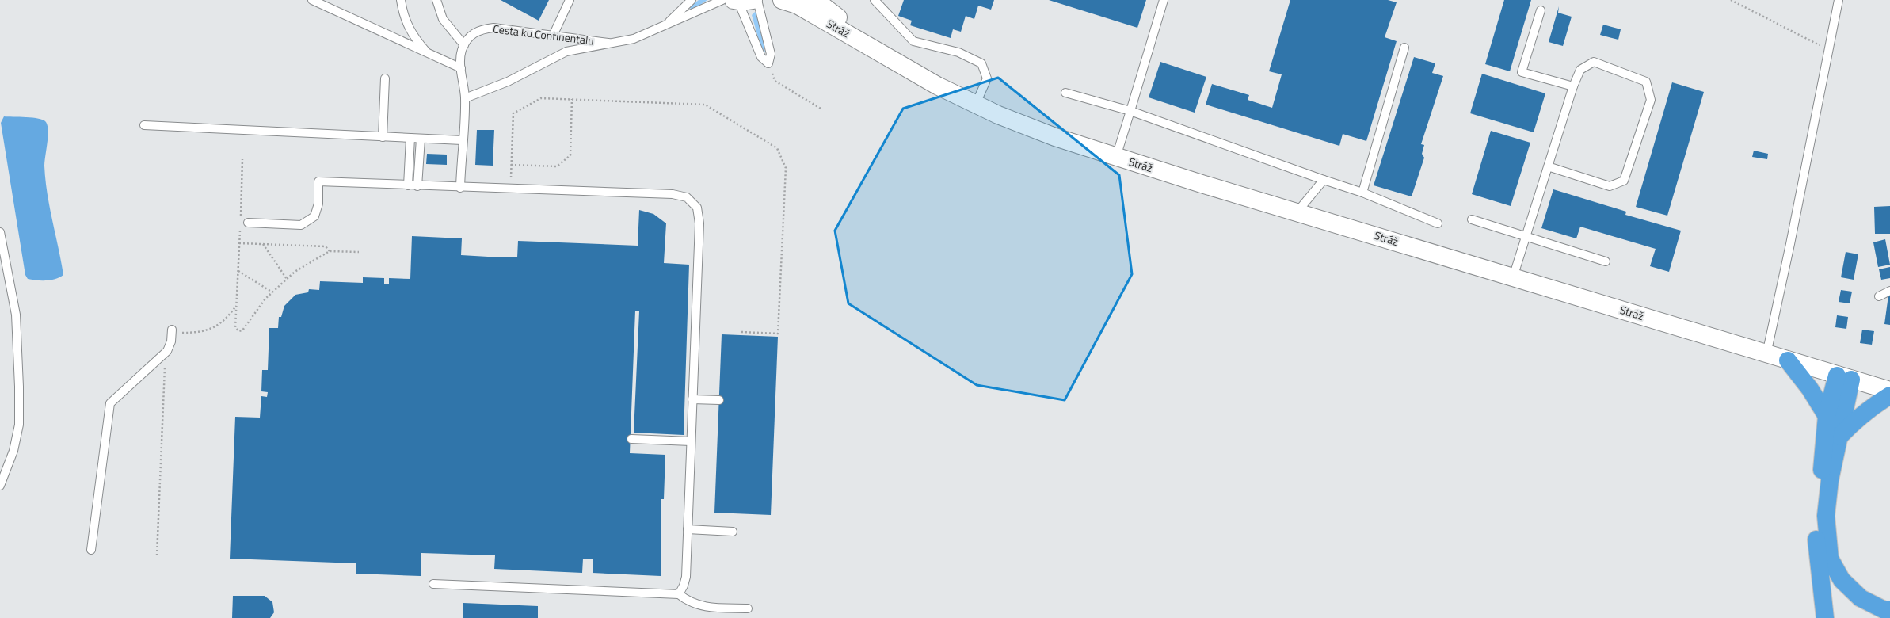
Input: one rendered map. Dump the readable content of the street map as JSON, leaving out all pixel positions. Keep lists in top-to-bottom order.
{
  "streets": {
    "street": ["Stráž"],
    "lane": ["Cesta ku Continentalu"]
  }
}
